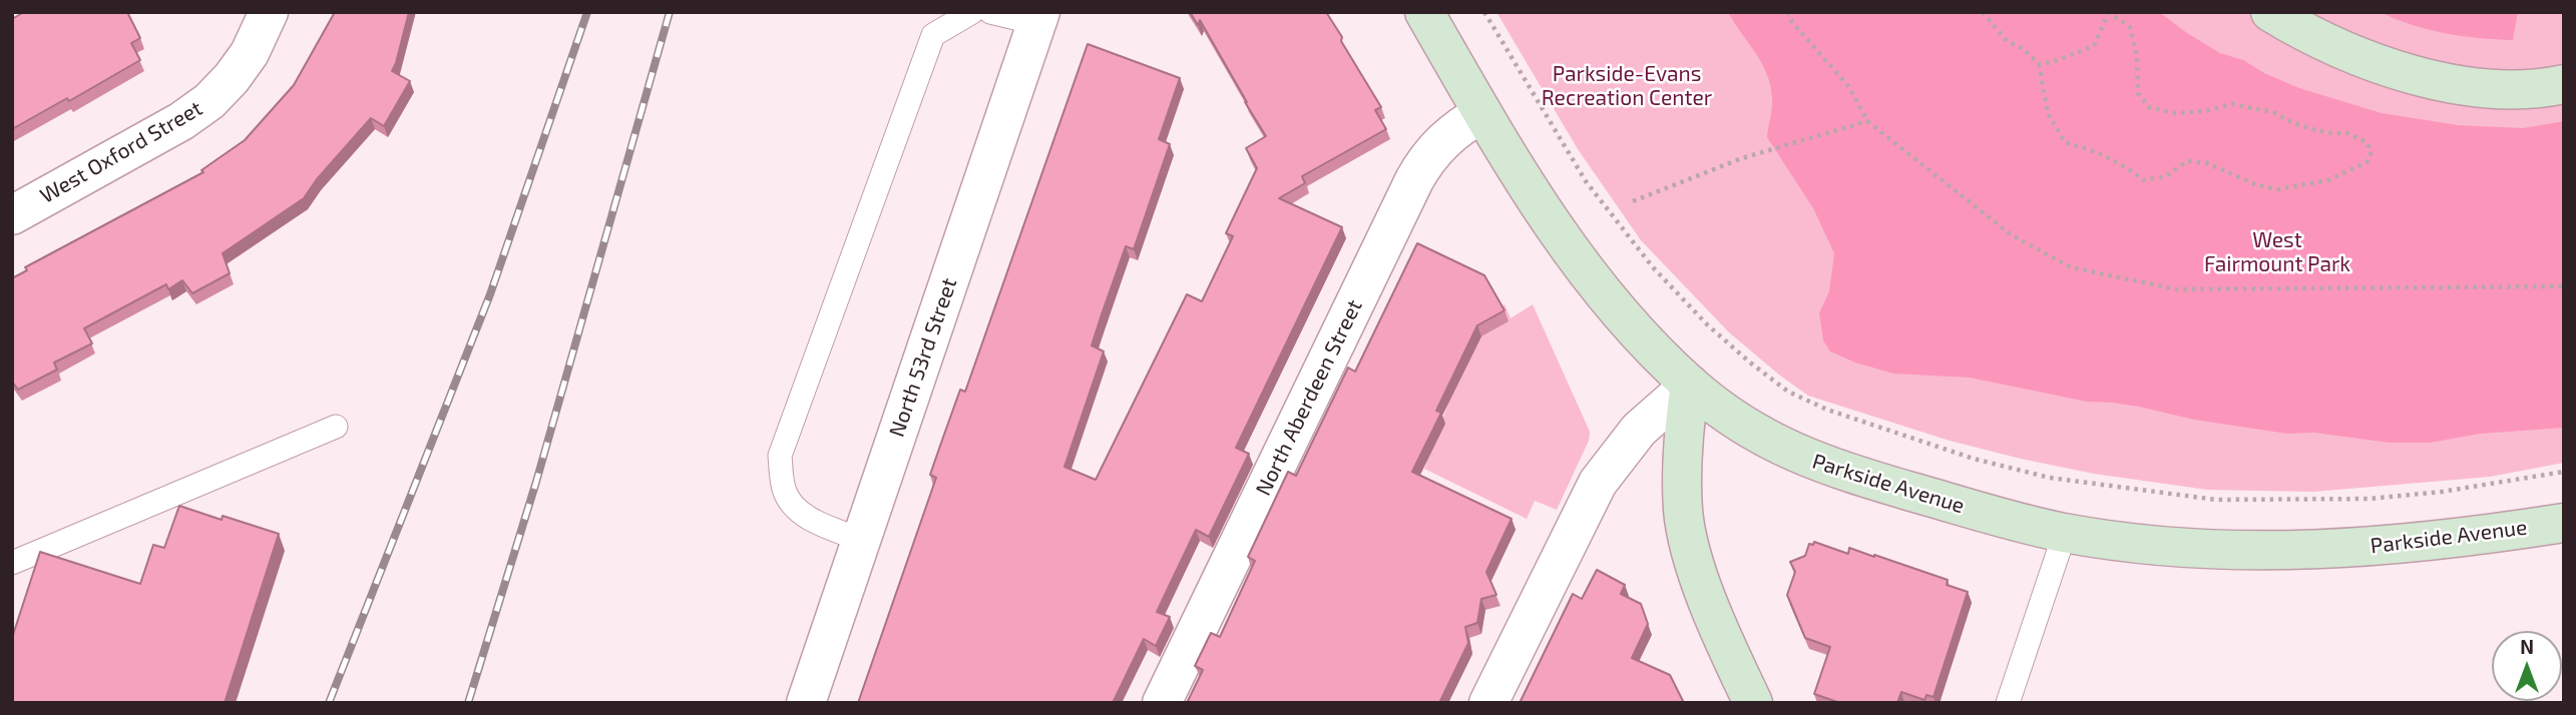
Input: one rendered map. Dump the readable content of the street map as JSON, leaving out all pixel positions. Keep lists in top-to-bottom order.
{
  "streets": {
    "street": [
      "West Oxford Street",
      "North 53rd Street",
      "North Aberdeen Street",
      "Parkside Avenue"
    ]
  },
  "crossings": [
    ["North Aberdeen Street", "Parkside Avenue"]
  ],
  "parks": ["Parkside-Evans Recreation Center", "West Fairmount Park"],
  "north": "top"
}
